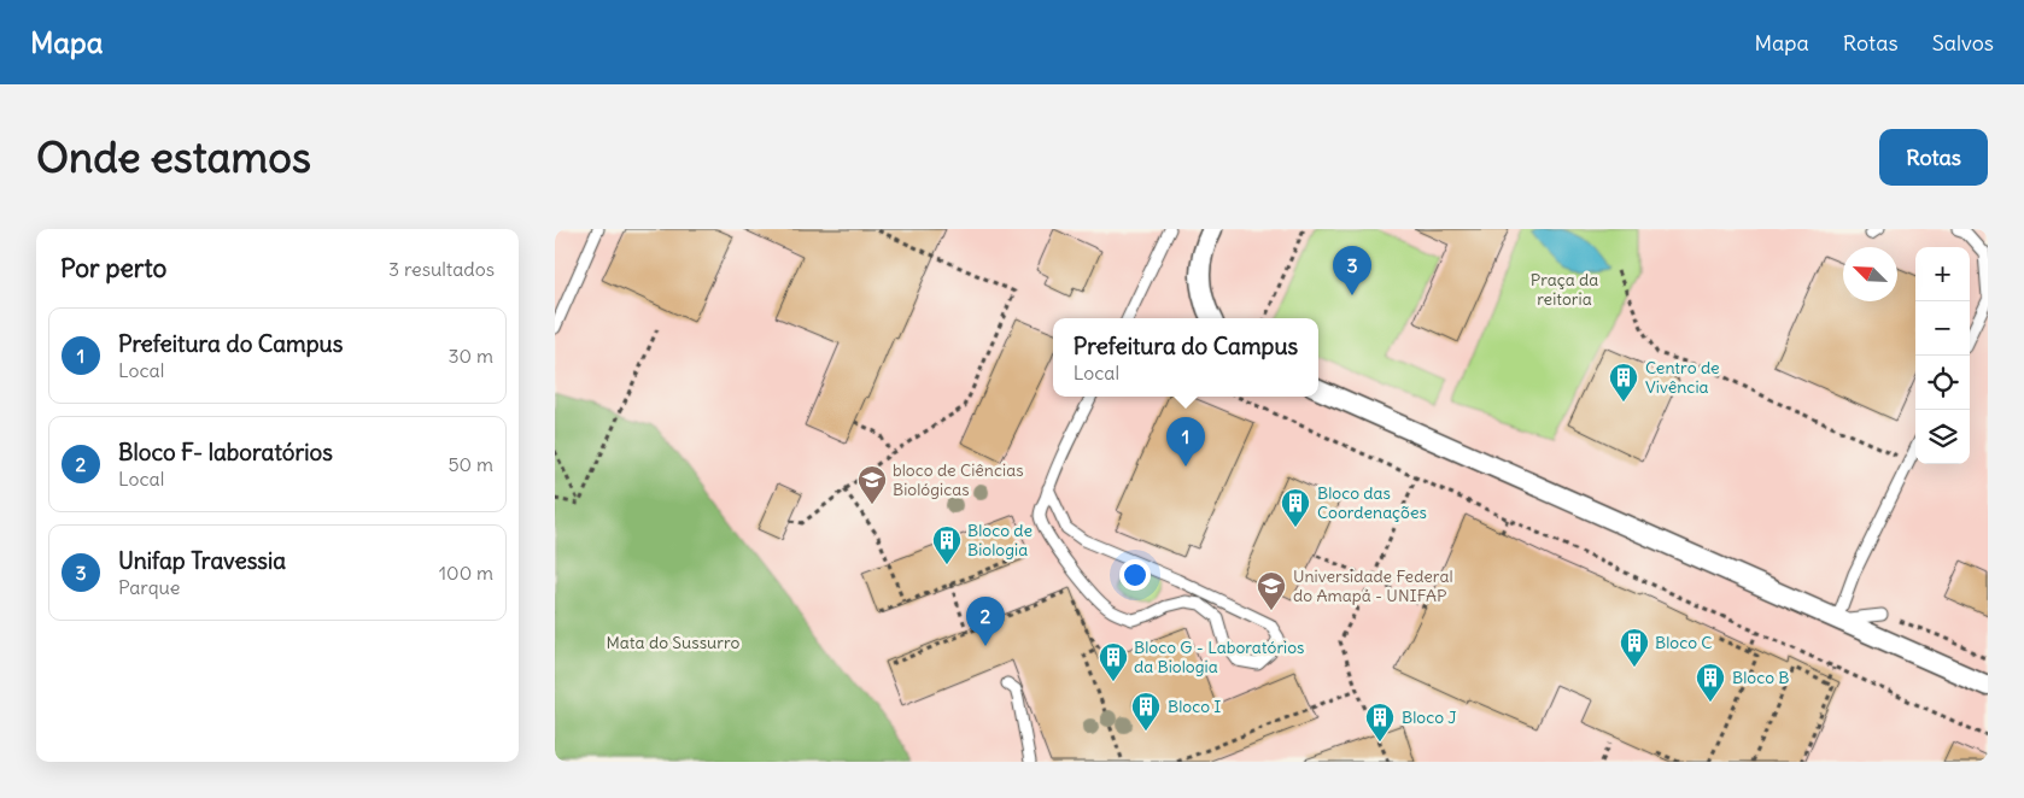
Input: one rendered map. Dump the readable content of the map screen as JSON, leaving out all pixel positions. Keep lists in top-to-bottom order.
{
  "parks": ["Praça da reitoria", "Mata do Sussurro"],
  "places": {
    "building": [
      "Centro de Vivência",
      "Bloco das Coordenações",
      "Bloco de Biologia",
      "Bloco C",
      "Bloco G - Laboratórios da Biologia",
      "Bloco B",
      "Bloco I",
      "Bloco J"
    ],
    "school or university": ["bloco de Ciências Biológicas", "Universidade Federal do Amapá - UNIFAP"]
  },
  "north": "top left",
  "page": {
    "header": "Mapa",
    "nav": ["Mapa", "Rotas", "Salvos"],
    "buttons": "Rotas",
    "title": "Onde estamos",
    "heading": ["Por perto", "3 resultados"],
    "pins": ["3", "1", "2"],
    "map_buttons": ["+", "−"],
    "list": [
      {
        "mark": "1",
        "name": "Prefeitura do Campus",
        "note": "Local",
        "value": "30 m"
      },
      {
        "mark": "2",
        "name": "Bloco F- laboratórios",
        "note": "Local",
        "value": "50 m"
      },
      {
        "mark": "3",
        "name": "Unifap Travessia",
        "note": "Parque",
        "value": "100 m"
      }
    ],
    "popup": ["Prefeitura do Campus", "Local"]
  }
}
